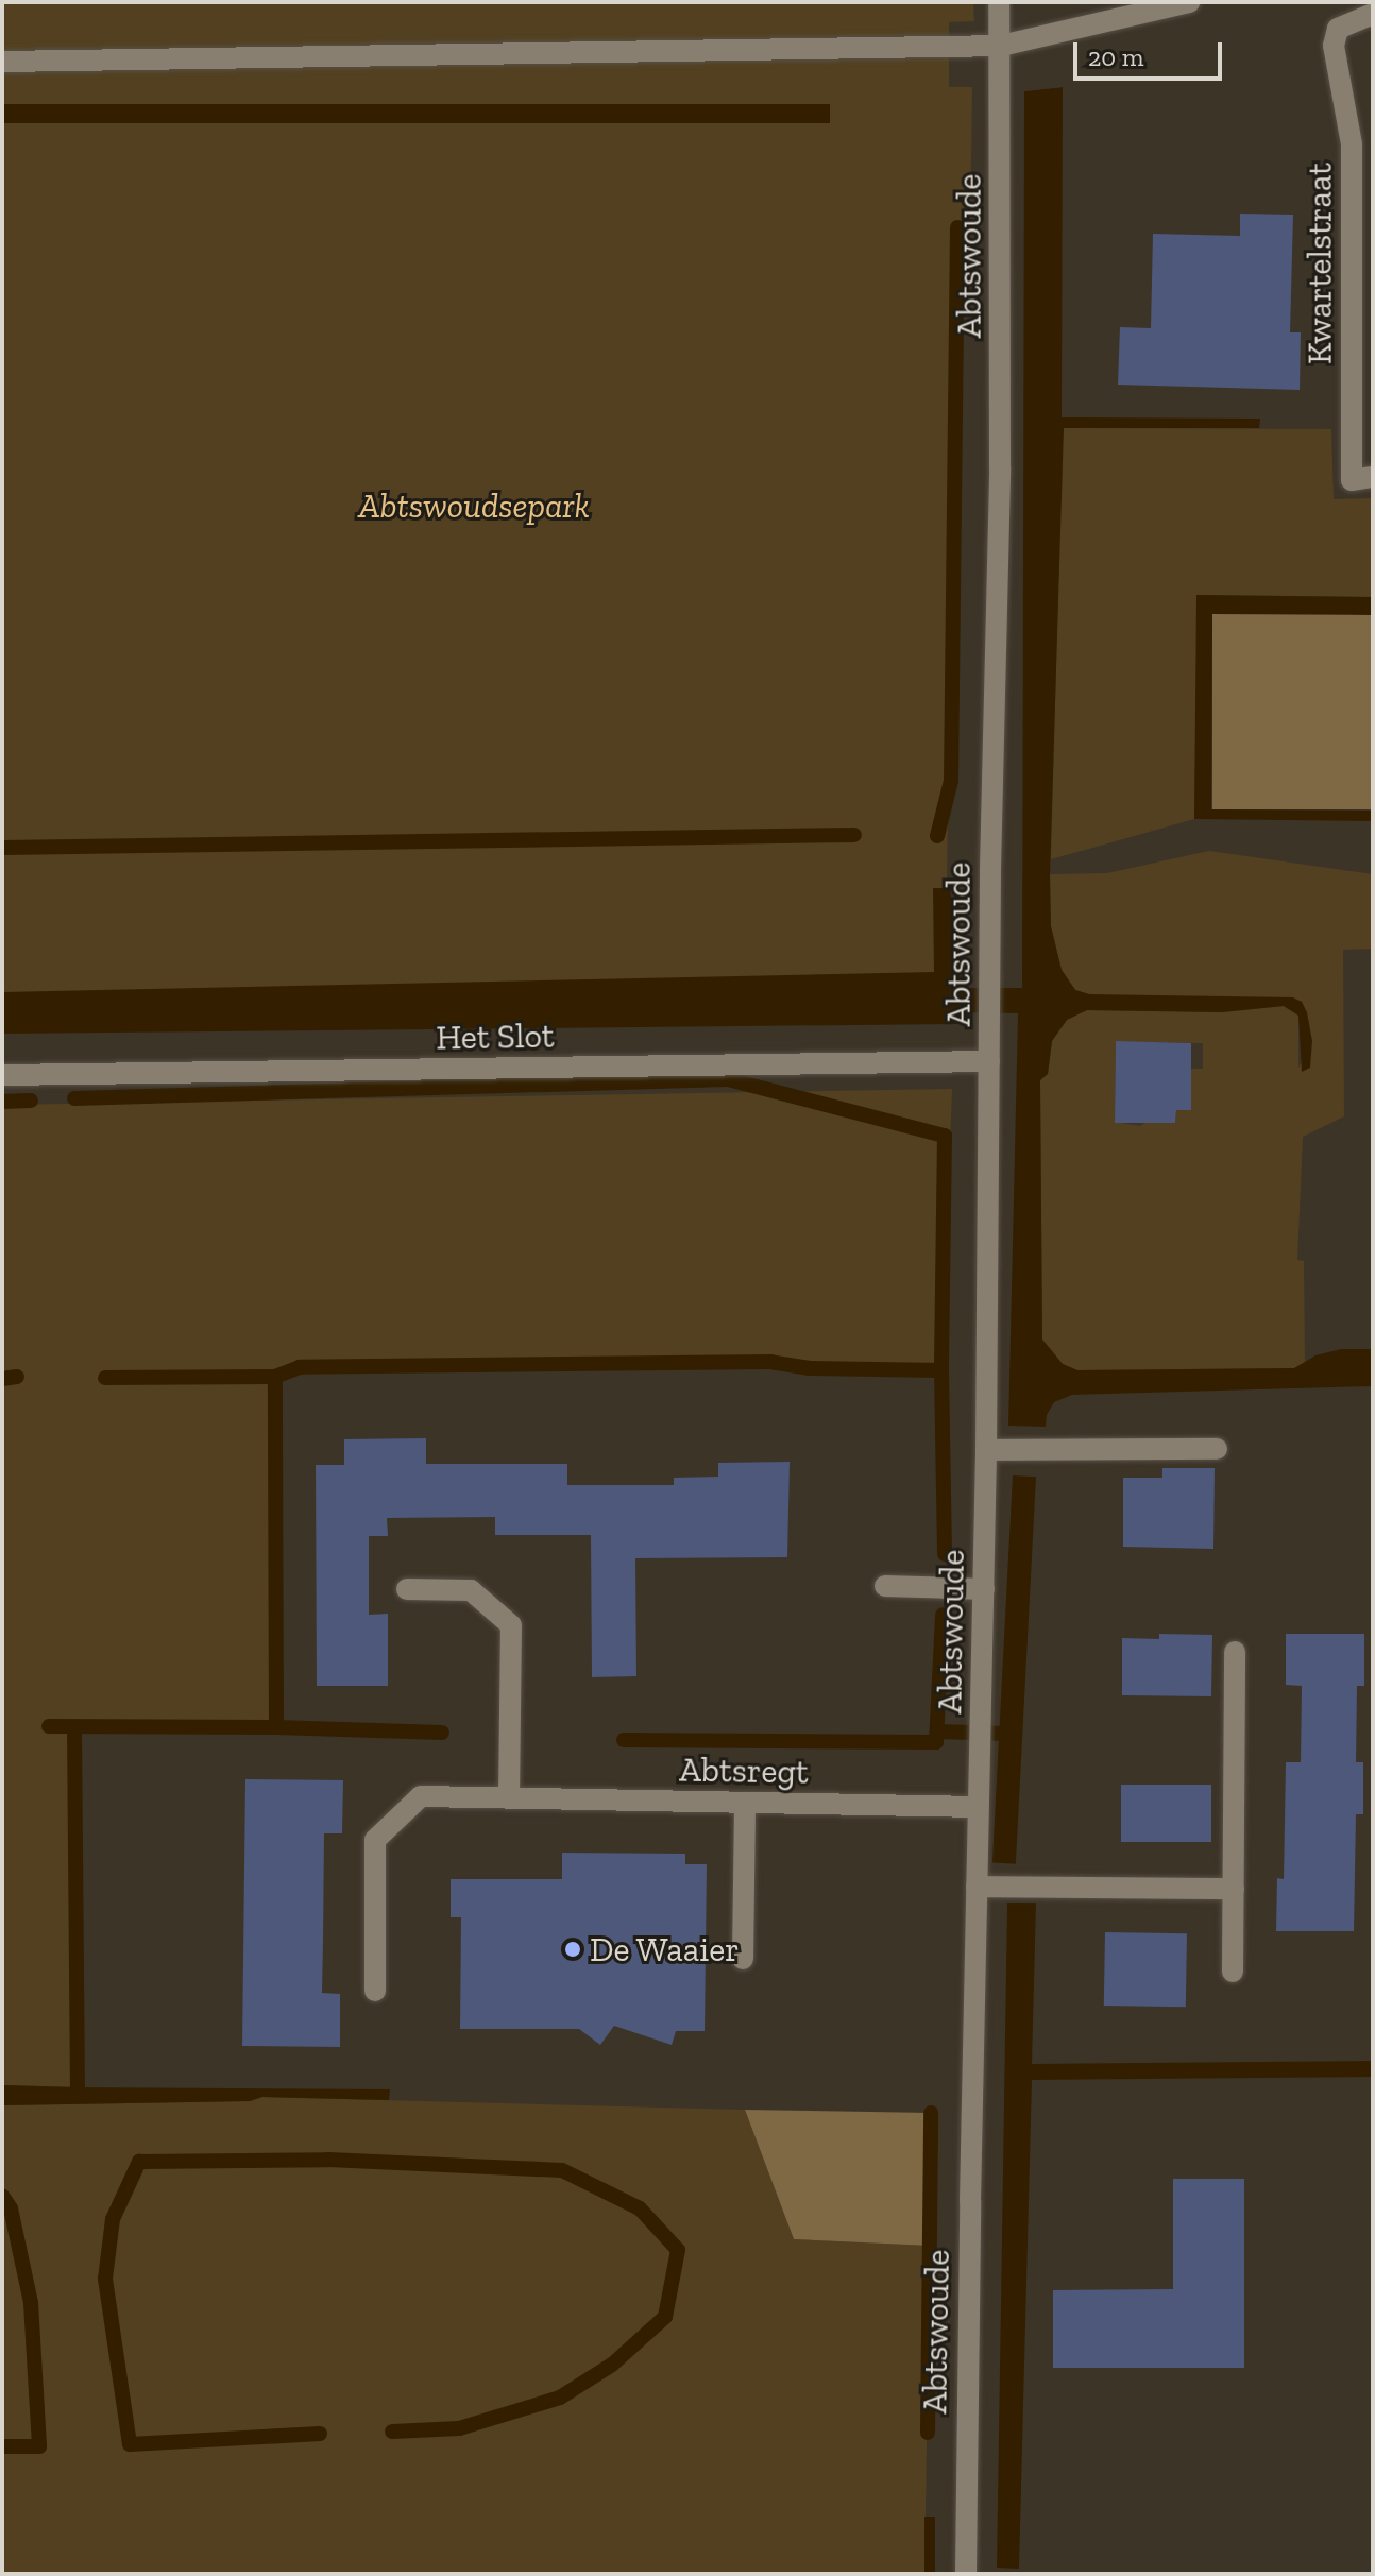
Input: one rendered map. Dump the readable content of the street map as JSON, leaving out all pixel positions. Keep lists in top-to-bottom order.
{
  "streets": {
    "street": [
      "Abtswoude",
      "Kwartelstraat",
      "Het Slot",
      "Abtsregt"
    ]
  },
  "crossings": [
    ["Abtswoude", "Het Slot"],
    ["Abtswoude", "Abtsregt"]
  ],
  "parks": ["Abtswoudsepark"],
  "places": ["De Waaier"],
  "scale_bar": "20 m"
}
